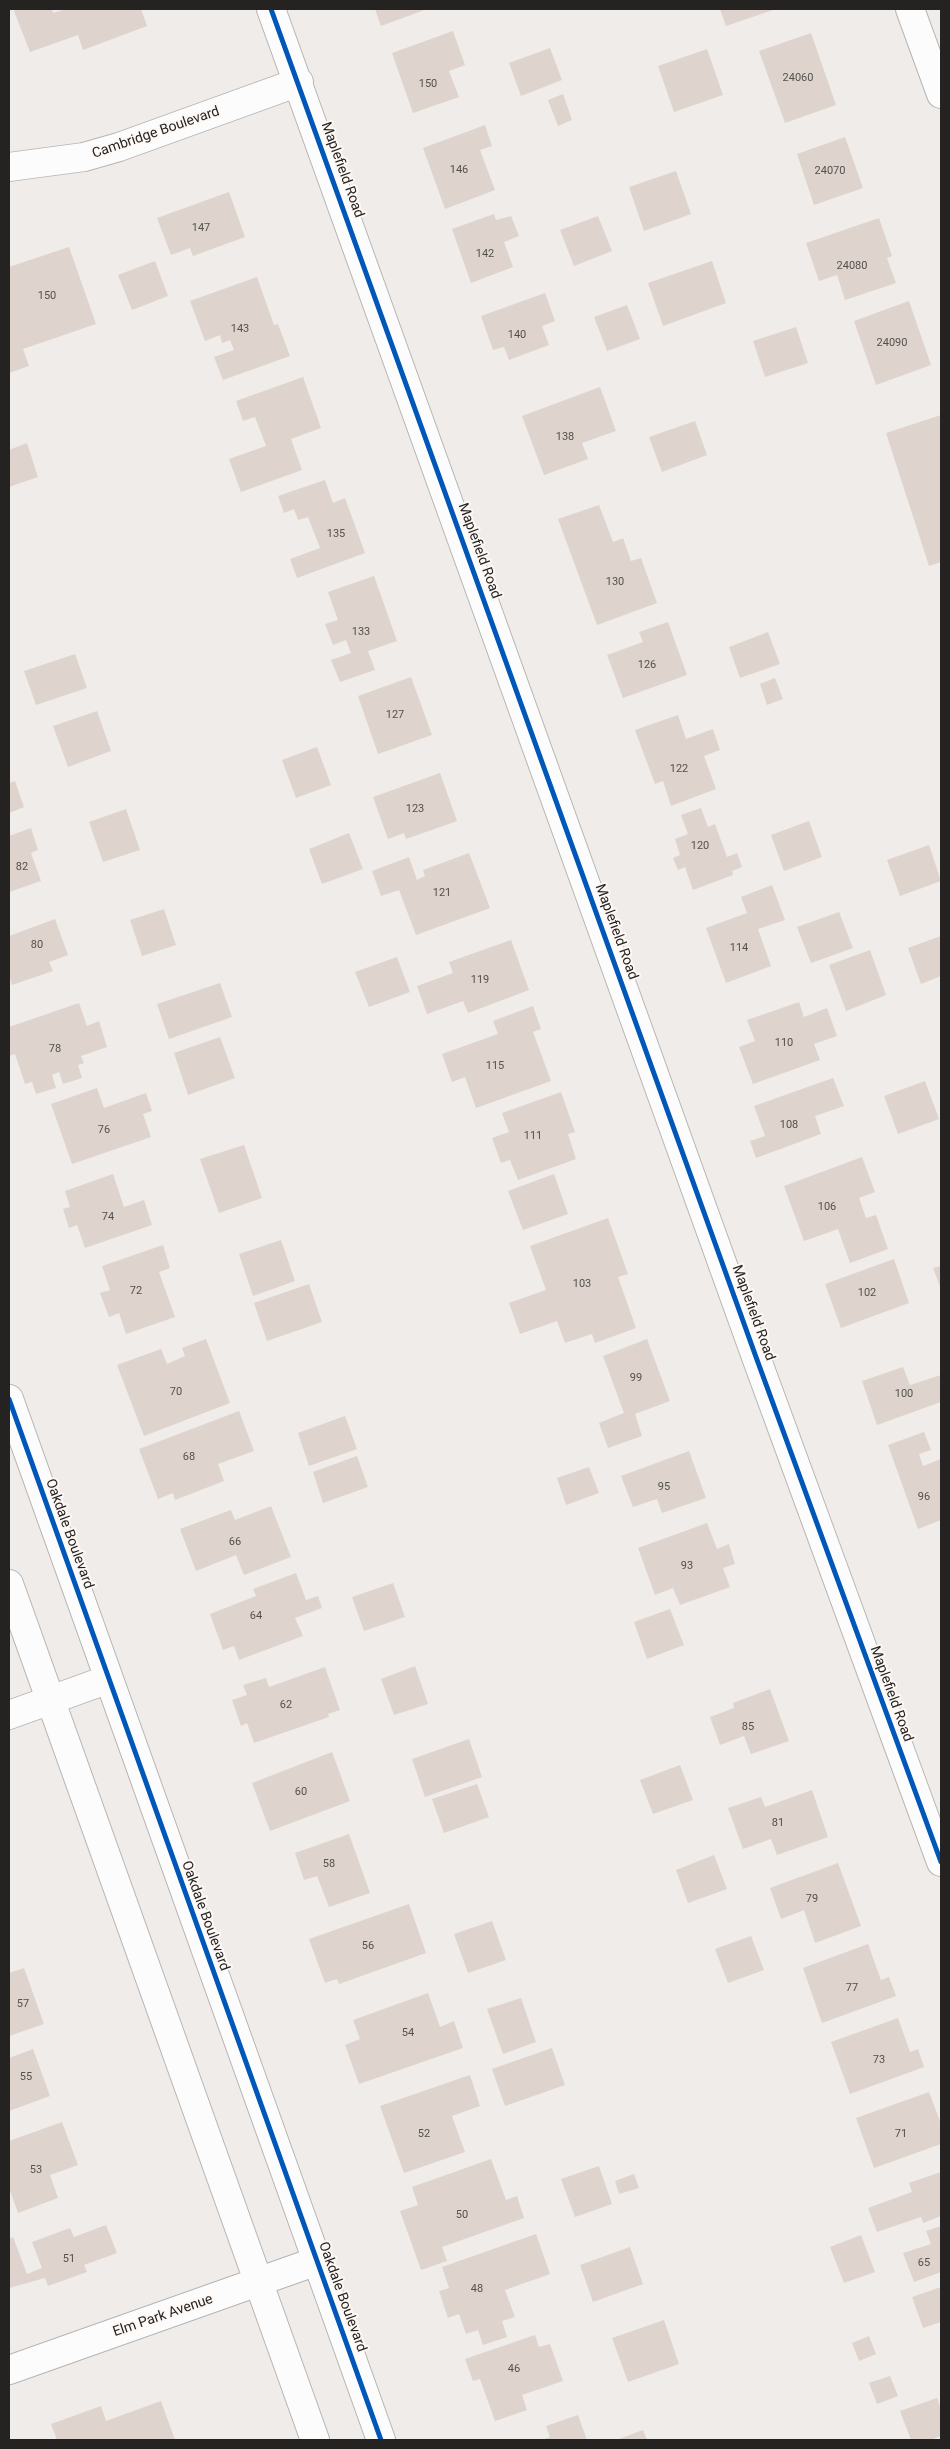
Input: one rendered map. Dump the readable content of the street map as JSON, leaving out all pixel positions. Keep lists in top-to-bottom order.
{
  "streets": {
    "street": [
      "Cambridge Boulevard",
      "Maplefield Road",
      "Oakdale Boulevard",
      "Elm Park Avenue"
    ]
  },
  "crossings": [
    ["Cambridge Boulevard", "Maplefield Road"],
    ["Oakdale Boulevard", "Elm Park Avenue"]
  ],
  "house_numbers": [
    "24060",
    "150",
    "146",
    "24070",
    "147",
    "142",
    "24080",
    "150",
    "143",
    "140",
    "24090",
    "138",
    "135",
    "130",
    "133",
    "126",
    "127",
    "122",
    "123",
    "120",
    "82",
    "121",
    "80",
    "114",
    "119",
    "110",
    "78",
    "115",
    "108",
    "76",
    "111",
    "106",
    "74",
    "103",
    "72",
    "102",
    "99",
    "70",
    "100",
    "68",
    "95",
    "96",
    "66",
    "93",
    "64",
    "62",
    "85",
    "60",
    "81",
    "58",
    "79",
    "56",
    "77",
    "57",
    "54",
    "73",
    "55",
    "52",
    "71",
    "53",
    "50",
    "51",
    "65",
    "48",
    "46"
  ]
}
